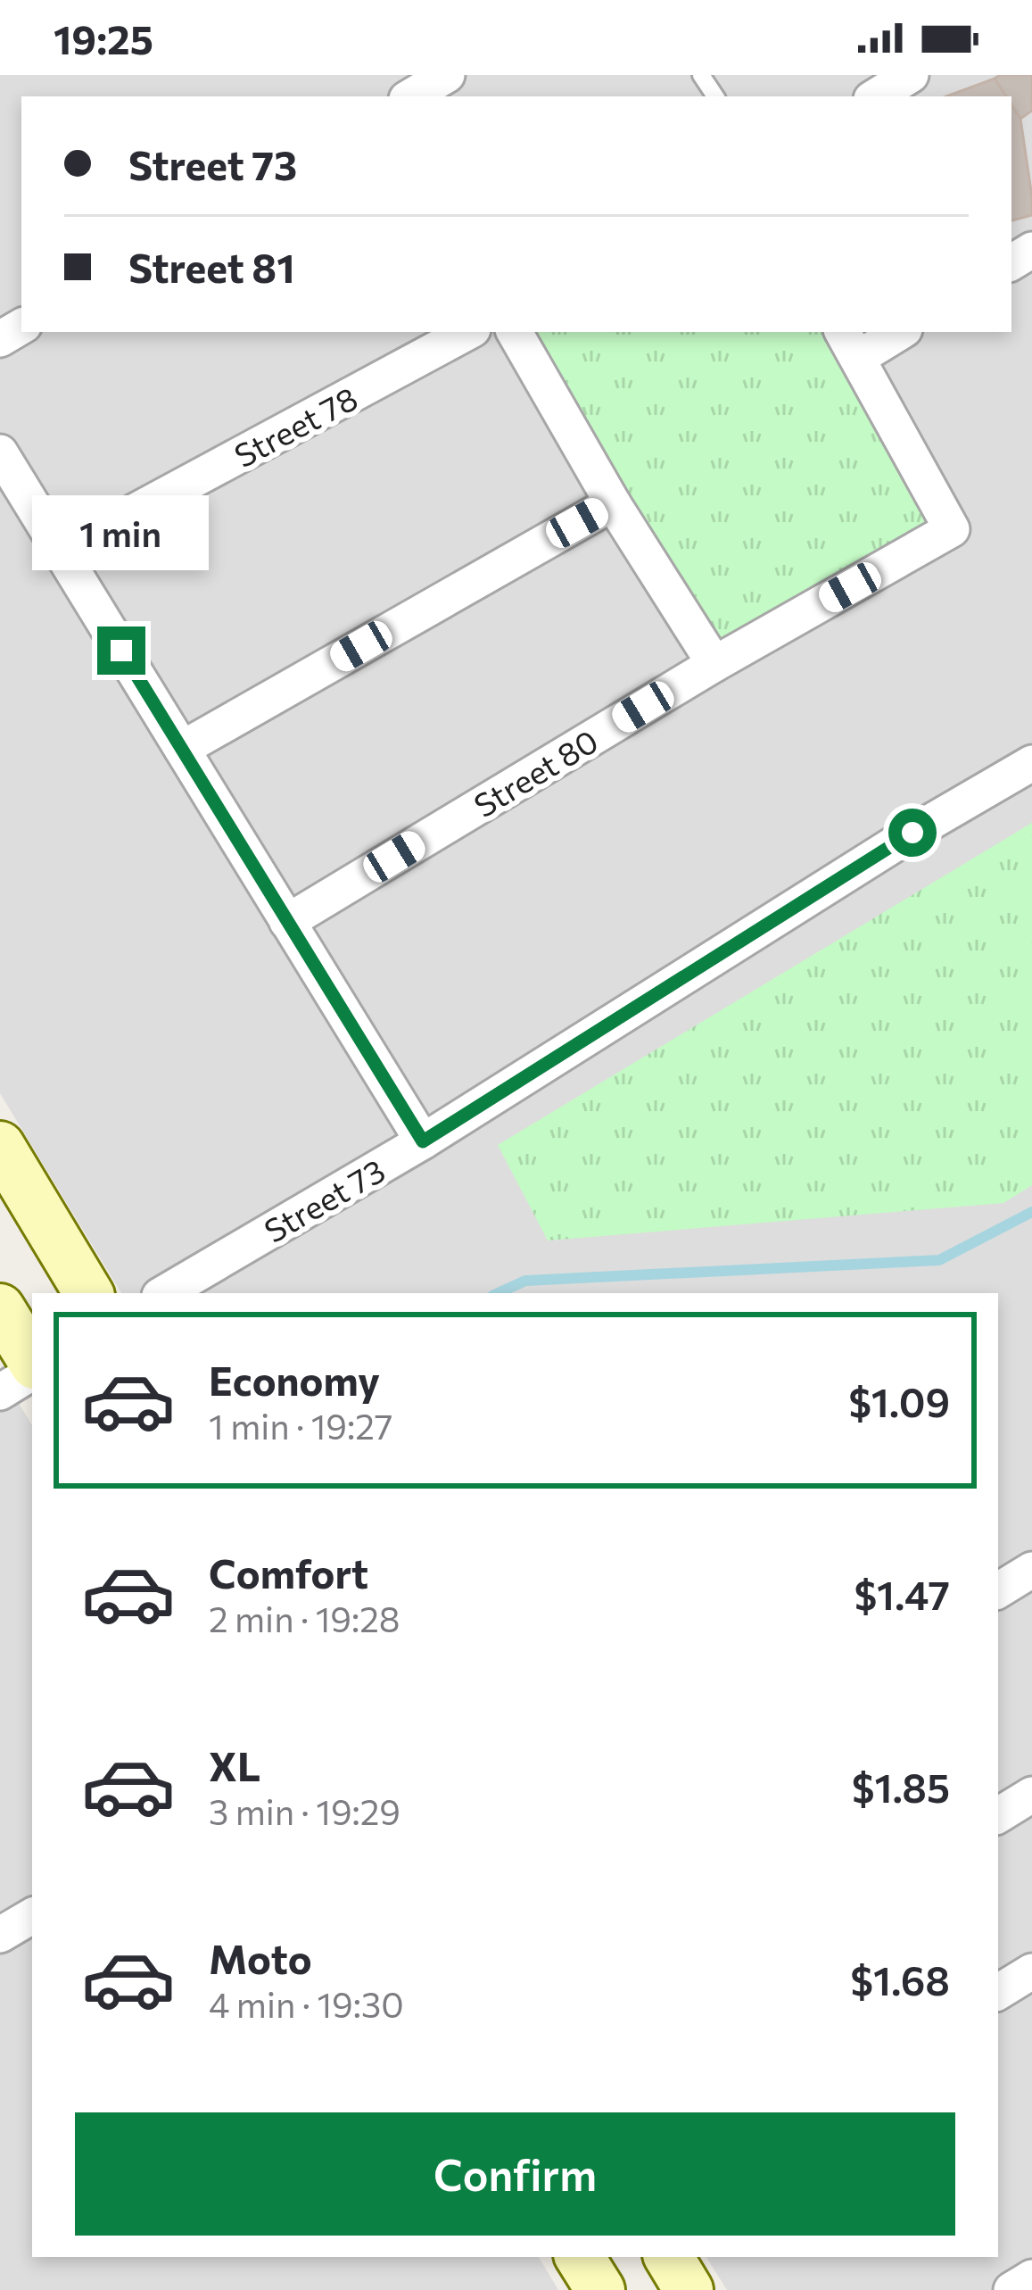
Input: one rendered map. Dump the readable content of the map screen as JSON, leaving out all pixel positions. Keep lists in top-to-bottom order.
{
  "streets": {
    "street": ["Street 78", "Street 80", "Street 73"]
  },
  "page": {
    "status": "19:25",
    "banner": ["Street 73", "Street 81"],
    "bubble": "1 min",
    "list": [
      {
        "name": "Economy",
        "note": "1 min · 19:27",
        "value": "$1.09"
      },
      {
        "name": "Comfort",
        "note": "2 min · 19:28",
        "value": "$1.47"
      },
      {
        "name": "XL",
        "note": "3 min · 19:29",
        "value": "$1.85"
      },
      {
        "name": "Moto",
        "note": "4 min · 19:30",
        "value": "$1.68"
      }
    ],
    "buttons": "Confirm"
  }
}
